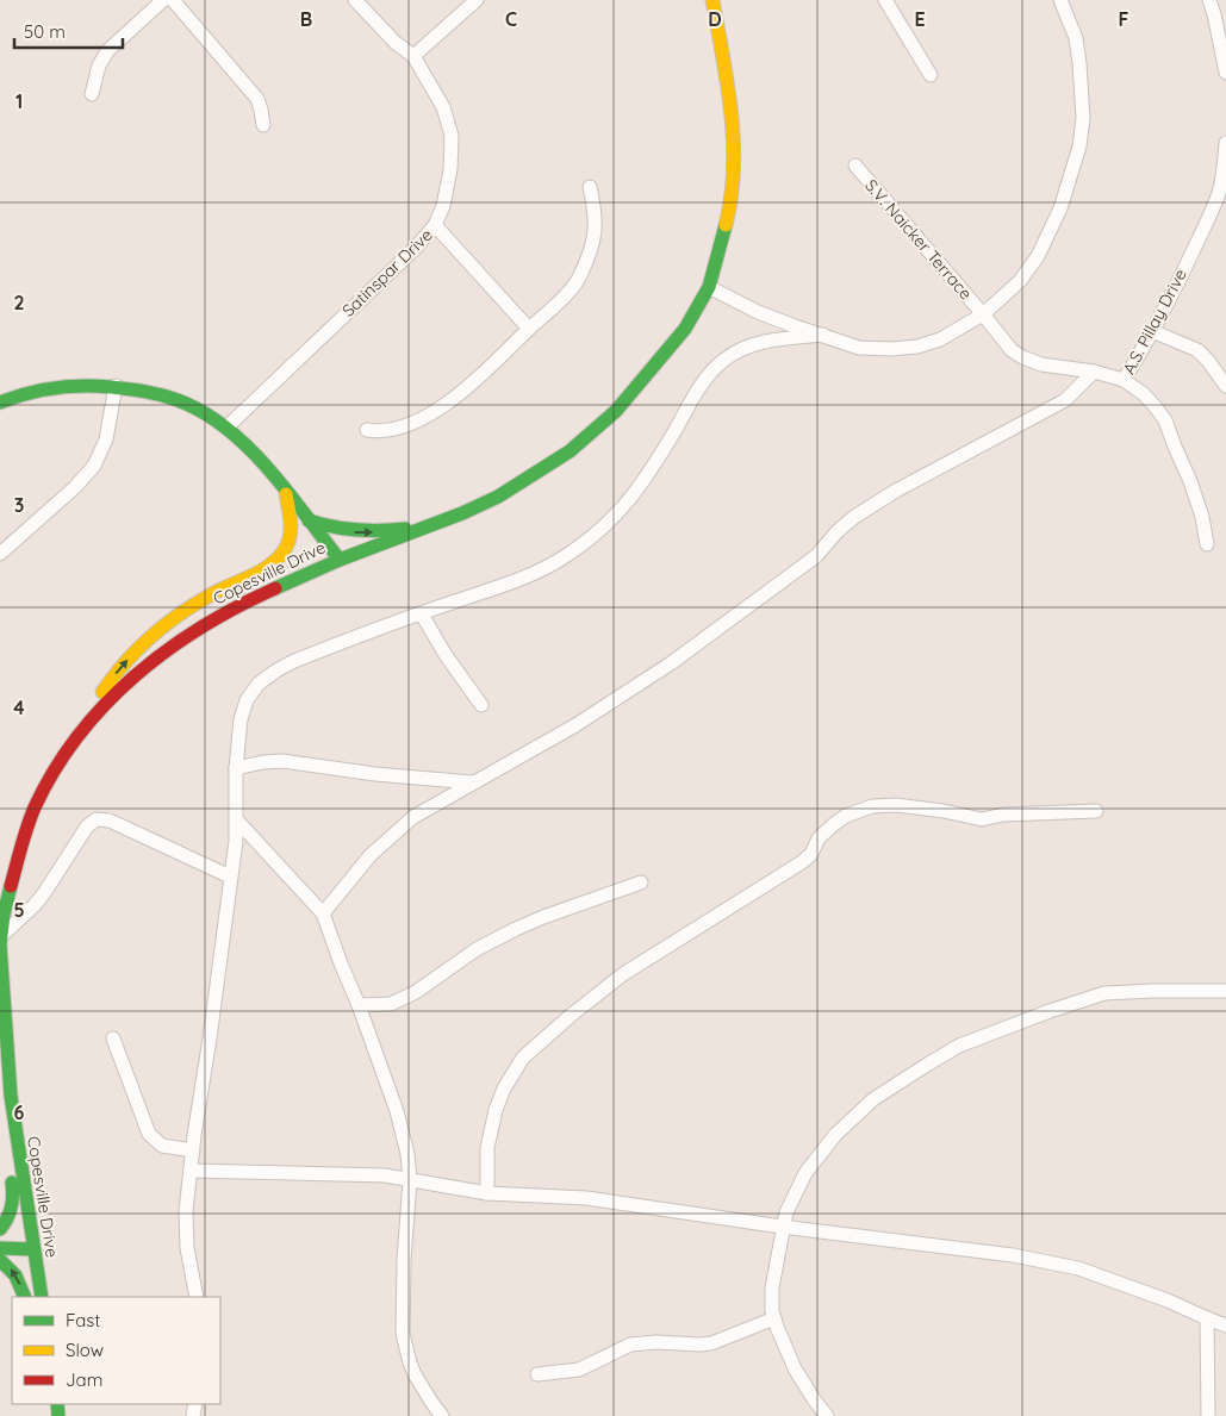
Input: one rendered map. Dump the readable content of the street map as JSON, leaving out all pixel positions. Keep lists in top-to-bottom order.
{
  "streets": {
    "street": [
      "S.V. Naicker Terrace",
      "Satinspar Drive",
      "A.S. Pillay Drive",
      "Copesville Drive"
    ]
  },
  "crossings": [
    ["S.V. Naicker Terrace", "A.S. Pillay Drive"]
  ],
  "legend": ["Fast", "Slow", "Jam"],
  "scale_bar": "50 m",
  "grid": {
    "columns": [
      "B",
      "C",
      "D",
      "E",
      "F"
    ],
    "rows": [
      "1",
      "2",
      "3",
      "4",
      "5",
      "6"
    ]
  }
}
